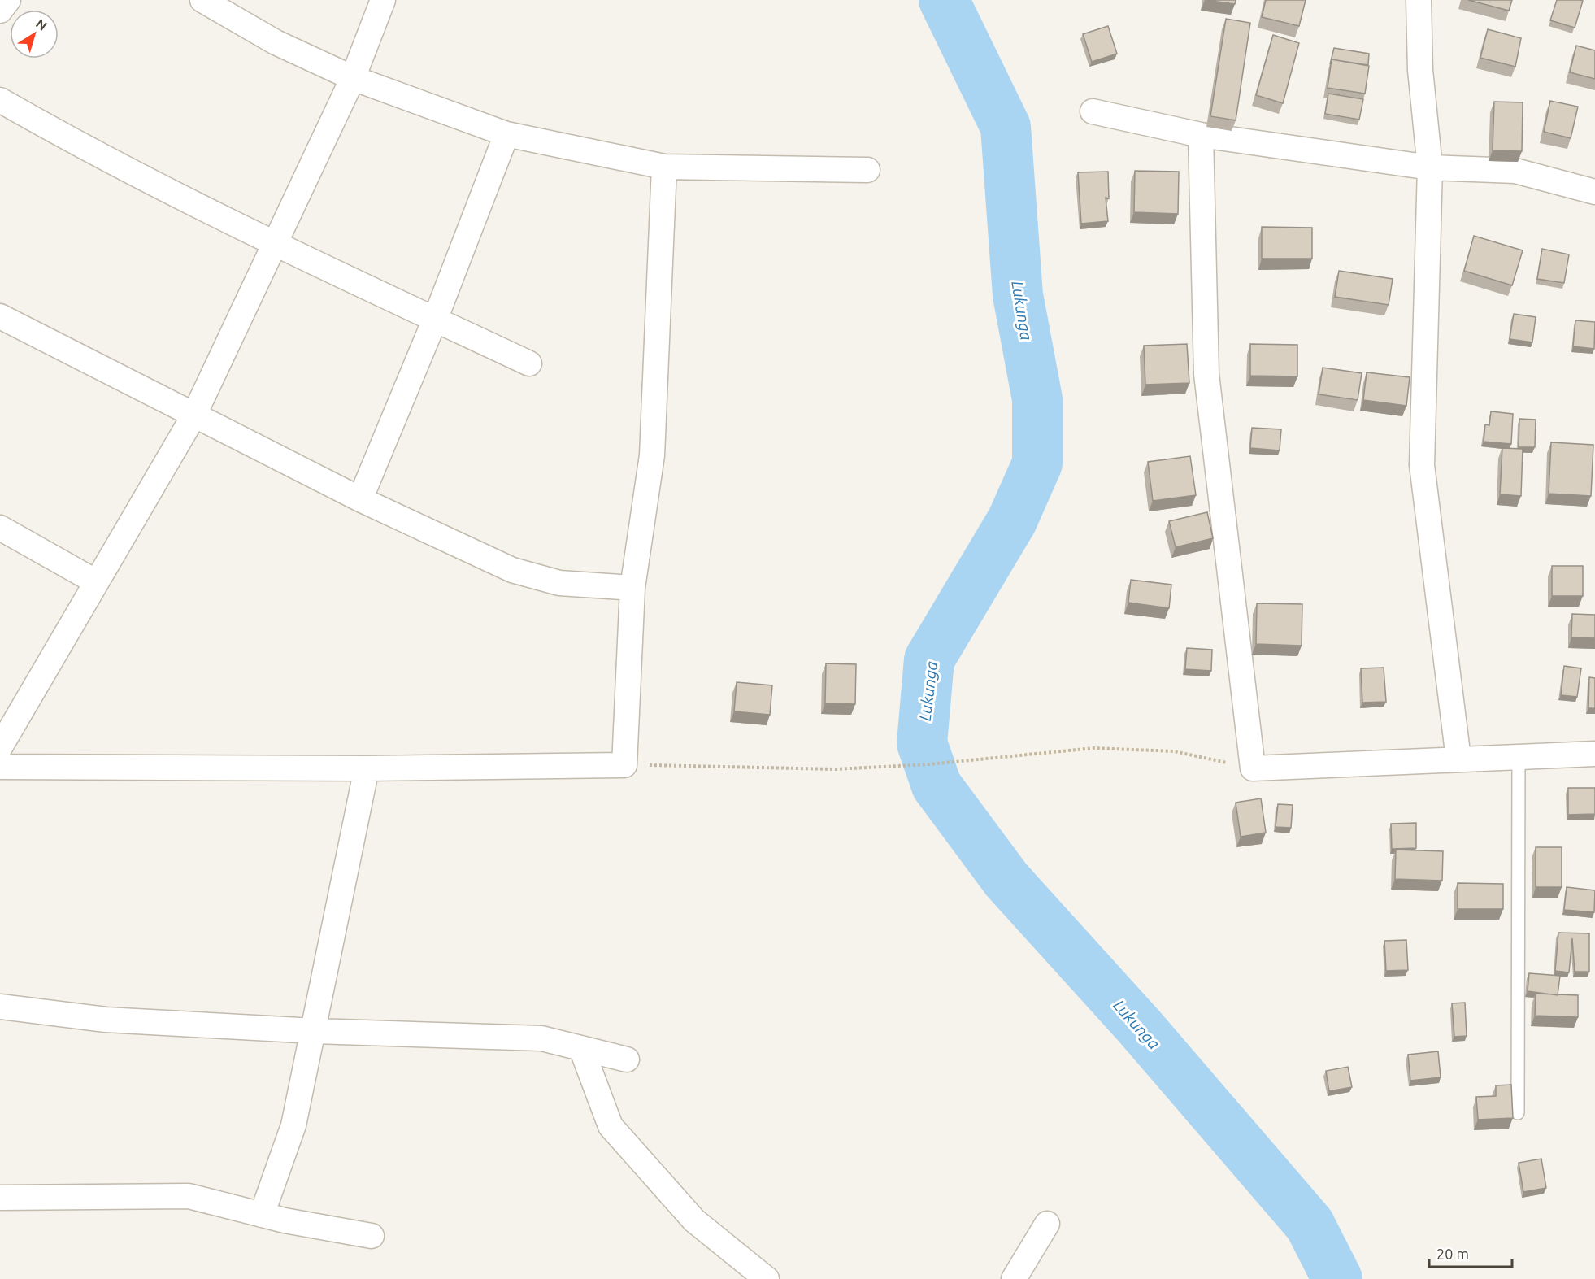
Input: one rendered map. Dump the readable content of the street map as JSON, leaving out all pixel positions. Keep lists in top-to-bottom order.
{
  "water": ["Lukunga"],
  "scale_bar": "20 m",
  "north": "top right"
}
